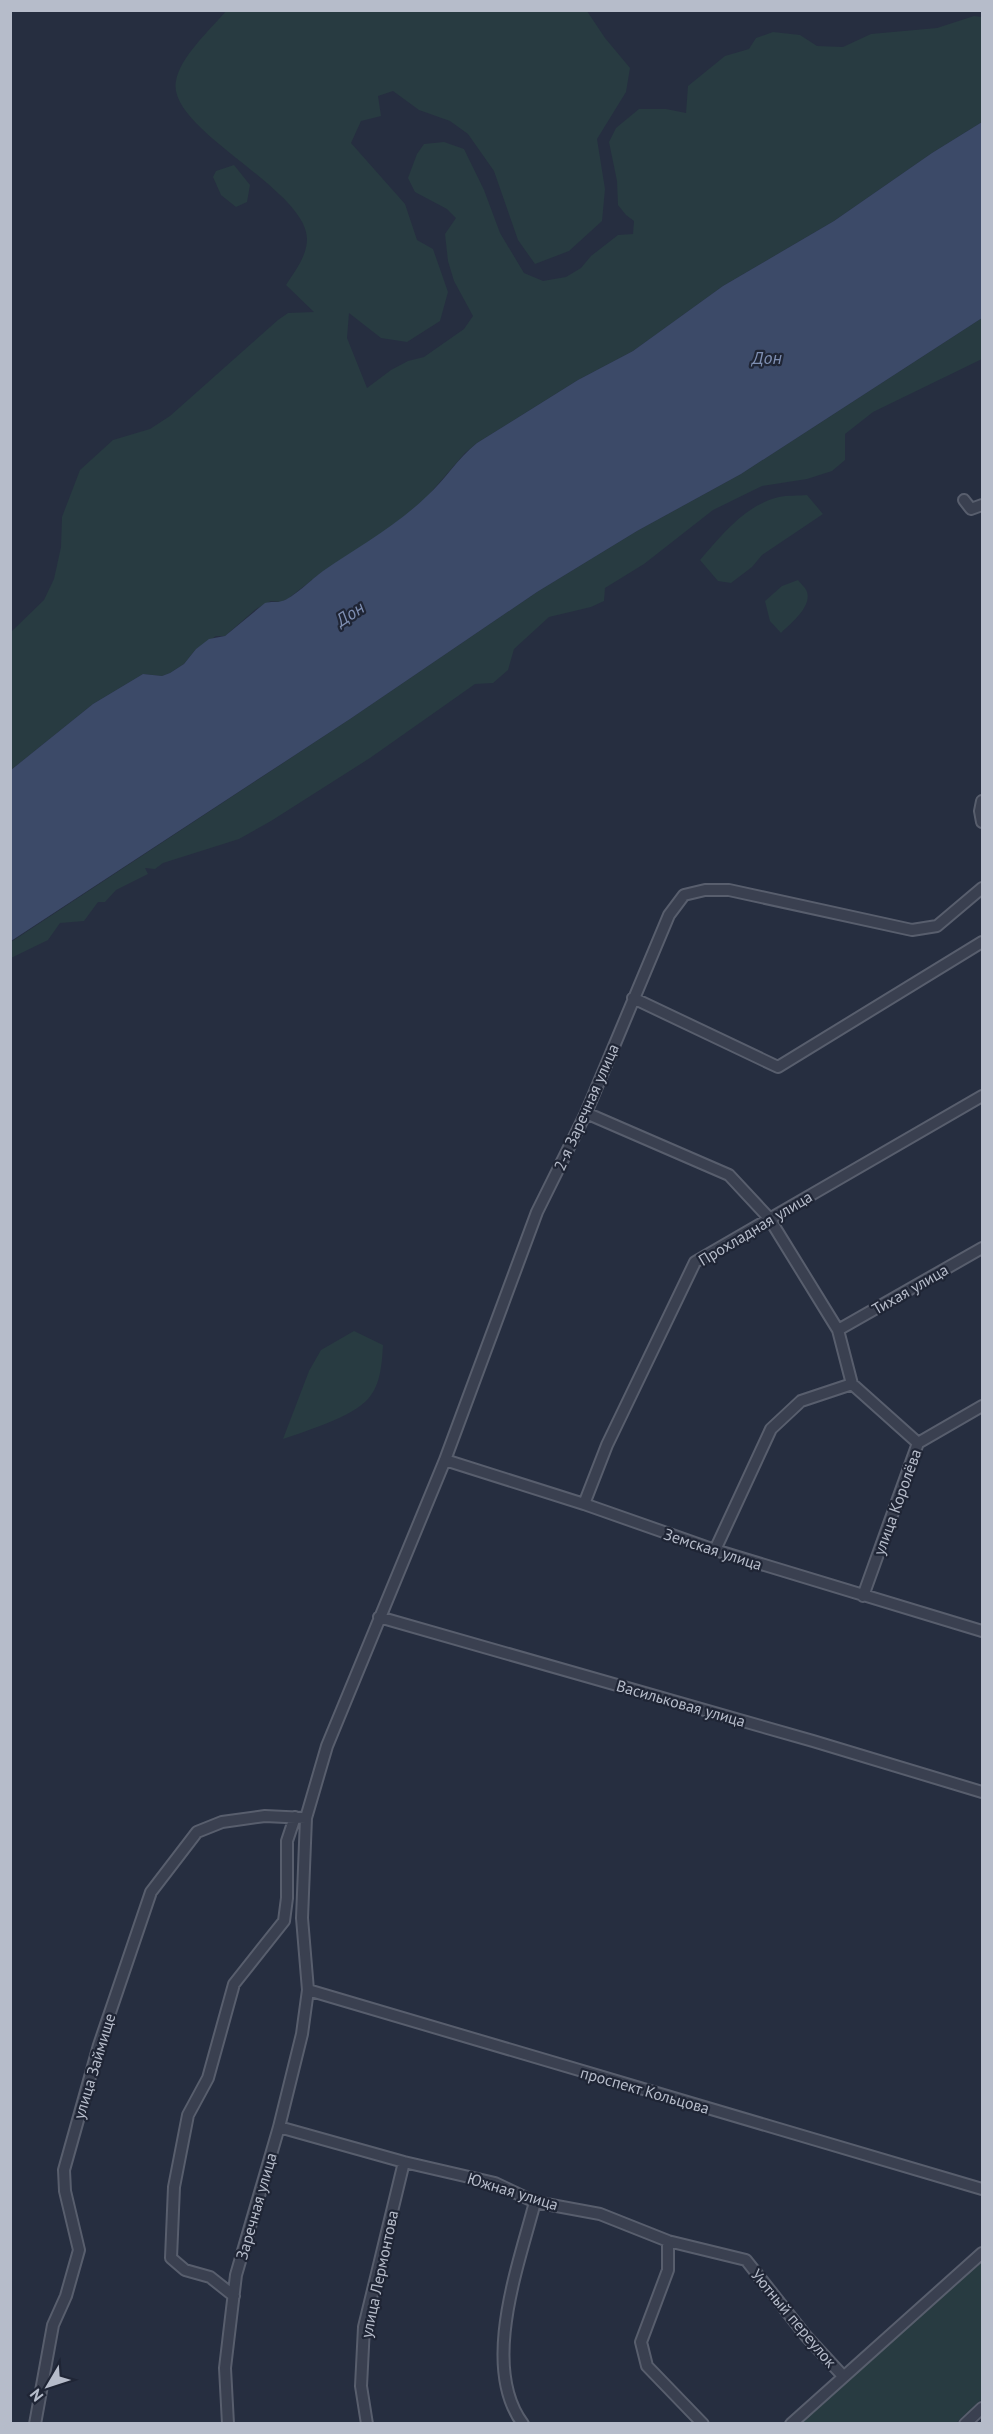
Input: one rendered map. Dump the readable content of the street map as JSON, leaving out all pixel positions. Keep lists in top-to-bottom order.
{
  "streets": {
    "street": [
      "2-я Заречная улица",
      "Прохладная улица",
      "Тихая улица",
      "улица Королёва",
      "Земская улица",
      "Васильковая улица",
      "улица Займище",
      "проспект Кольцова",
      "Южная улица",
      "Заречная улица",
      "улица Лермонтова",
      "Уютный переулок"
    ]
  },
  "crossings": [
    ["2-я Заречная улица", "Земская улица"],
    ["2-я Заречная улица", "Васильковая улица"],
    ["2-я Заречная улица", "улица Займище"],
    ["2-я Заречная улица", "Заречная улица"],
    ["Прохладная улица", "Земская улица"],
    ["улица Королёва", "Земская улица"],
    ["улица Займище", "Заречная улица"],
    ["проспект Кольцова", "Заречная улица"],
    ["Южная улица", "Заречная улица"],
    ["Южная улица", "улица Лермонтова"],
    ["Южная улица", "Уютный переулок"]
  ],
  "water": ["Дон"],
  "north": "bottom left"
}
